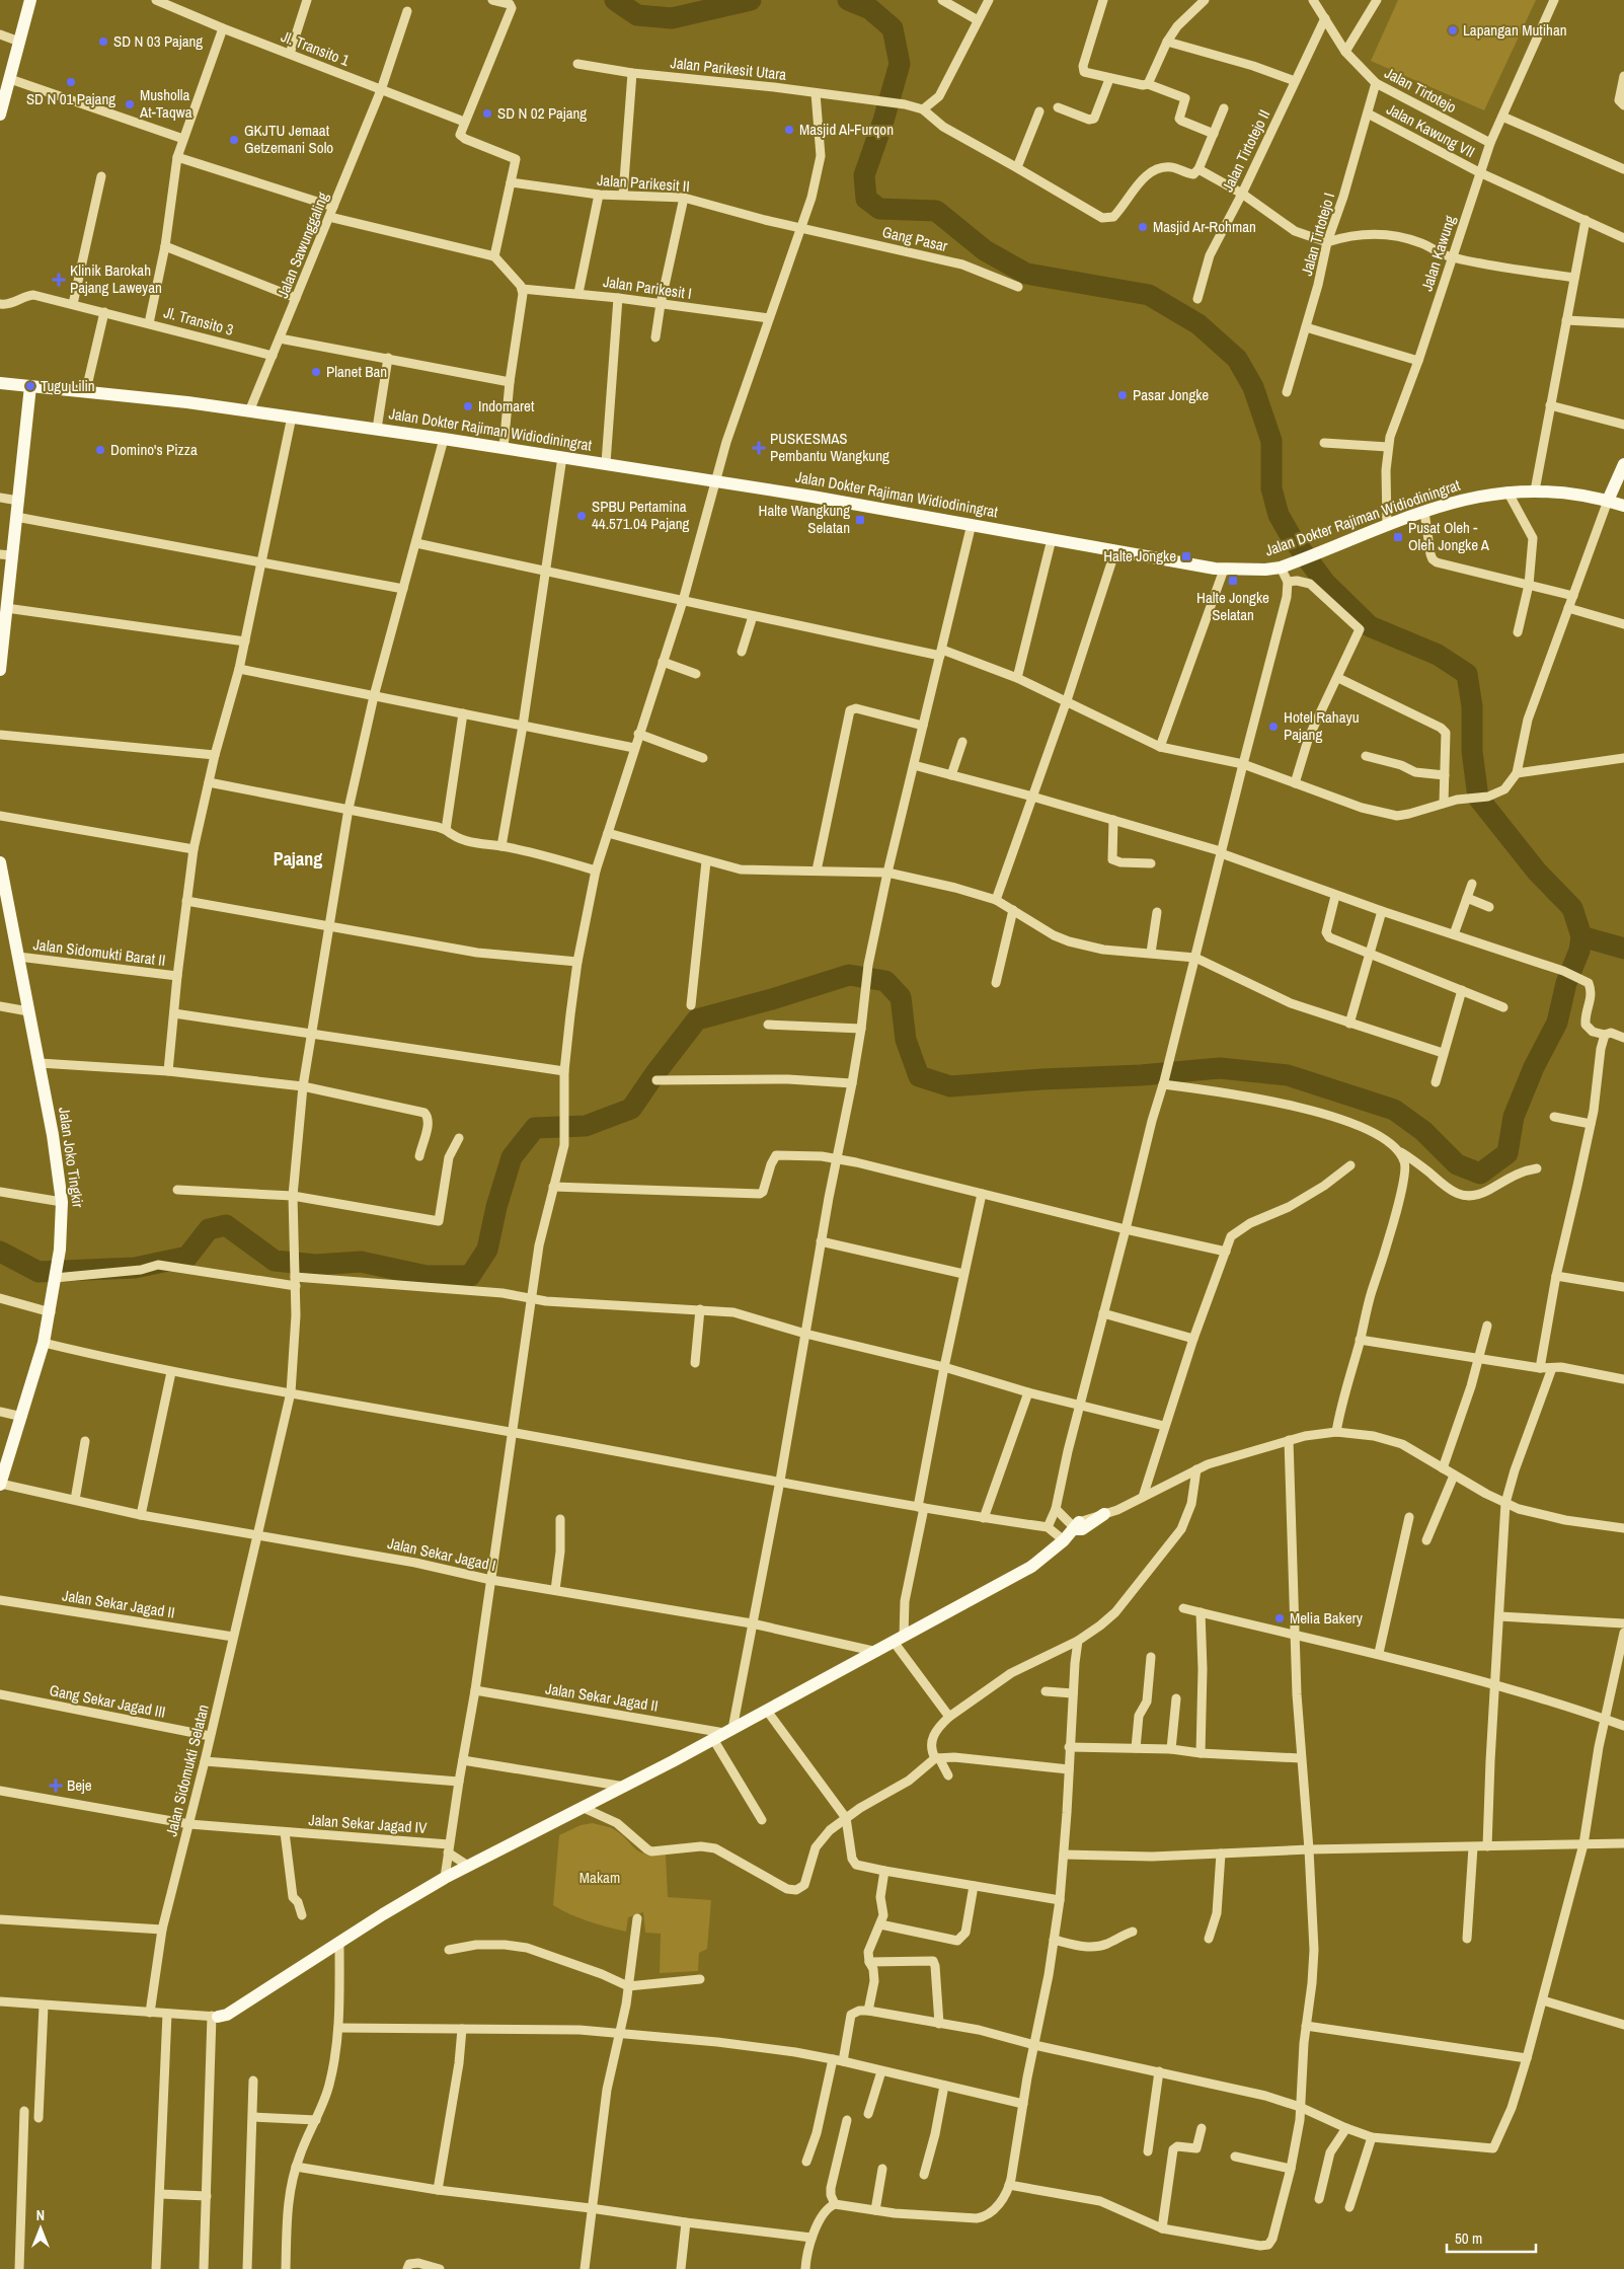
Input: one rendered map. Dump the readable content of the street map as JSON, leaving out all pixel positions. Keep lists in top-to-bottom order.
{
  "streets": {
    "main road": ["Jalan Dokter Rajiman Widiodiningrat", "Jalan Joko Tingkir"],
    "street": [
      "Jl. Transito 1",
      "Jalan Parikesit Utara",
      "Jalan Tirtotejo",
      "Jalan Kawung VII",
      "Jalan Tirtotejo II",
      "Jalan Parikesit II",
      "Jalan Tirtotejo I",
      "Gang Pasar",
      "Jalan Sawunggaling",
      "Jalan Kawung",
      "Jalan Parikesit I",
      "Jl. Transito 3",
      "Jalan Sidomukti Barat II",
      "Jalan Sekar Jagad I",
      "Jalan Sekar Jagad II",
      "Gang Sekar Jagad III",
      "Jalan Sidomukti Selatan",
      "Jalan Sekar Jagad IV"
    ]
  },
  "crossings": [
    ["Jl. Transito 1", "Jalan Sawunggaling"],
    ["Jalan Tirtotejo", "Jalan Tirtotejo II"],
    ["Jalan Tirtotejo", "Jalan Tirtotejo I"],
    ["Jalan Tirtotejo", "Jalan Kawung"],
    ["Jalan Kawung VII", "Jalan Tirtotejo I"],
    ["Jalan Kawung VII", "Jalan Kawung"],
    ["Jalan Parikesit II", "Gang Pasar"],
    ["Jalan Sawunggaling", "Jl. Transito 3"],
    ["Jalan Sawunggaling", "Jalan Dokter Rajiman Widiodiningrat"],
    ["Jalan Kawung", "Jalan Dokter Rajiman Widiodiningrat"],
    ["Jalan Dokter Rajiman Widiodiningrat", "Jalan Sidomukti Selatan"],
    ["Jalan Sidomukti Barat II", "Jalan Joko Tingkir"],
    ["Jalan Joko Tingkir", "Jalan Sekar Jagad I"],
    ["Jalan Sekar Jagad I", "Jalan Sidomukti Selatan"],
    ["Jalan Sekar Jagad II", "Jalan Sidomukti Selatan"],
    ["Gang Sekar Jagad III", "Jalan Sidomukti Selatan"],
    ["Jalan Sidomukti Selatan", "Jalan Sekar Jagad IV"]
  ],
  "districts": ["Pajang"],
  "parks": ["Makam"],
  "places": {
    "other": [
      "Lapangan Mutihan",
      "SD N 03 Pajang",
      "SD N 01 Pajang",
      "Musholla At-Taqwa",
      "SD N 02 Pajang",
      "Masjid Al-Furqon",
      "GKJTU Jemaat Getzemani Solo",
      "Masjid Ar-Rohman",
      "Planet Ban",
      "Tugu Lilin",
      "Pasar Jongke",
      "Indomaret",
      "Domino's Pizza",
      "SPBU Pertamina 44.571.04 Pajang",
      "Hotel Rahayu Pajang",
      "Melia Bakery"
    ],
    "health": ["Klinik Barokah Pajang Laweyan", "PUSKESMAS Pembantu Wangkung", "Beje"],
    "transit": [
      "Halte Wangkung Selatan",
      "Pusat Oleh - Oleh Jongke A",
      "Halte Jongke",
      "Halte Jongke Selatan"
    ]
  },
  "scale_bar": "50 m",
  "north": "top"
}
